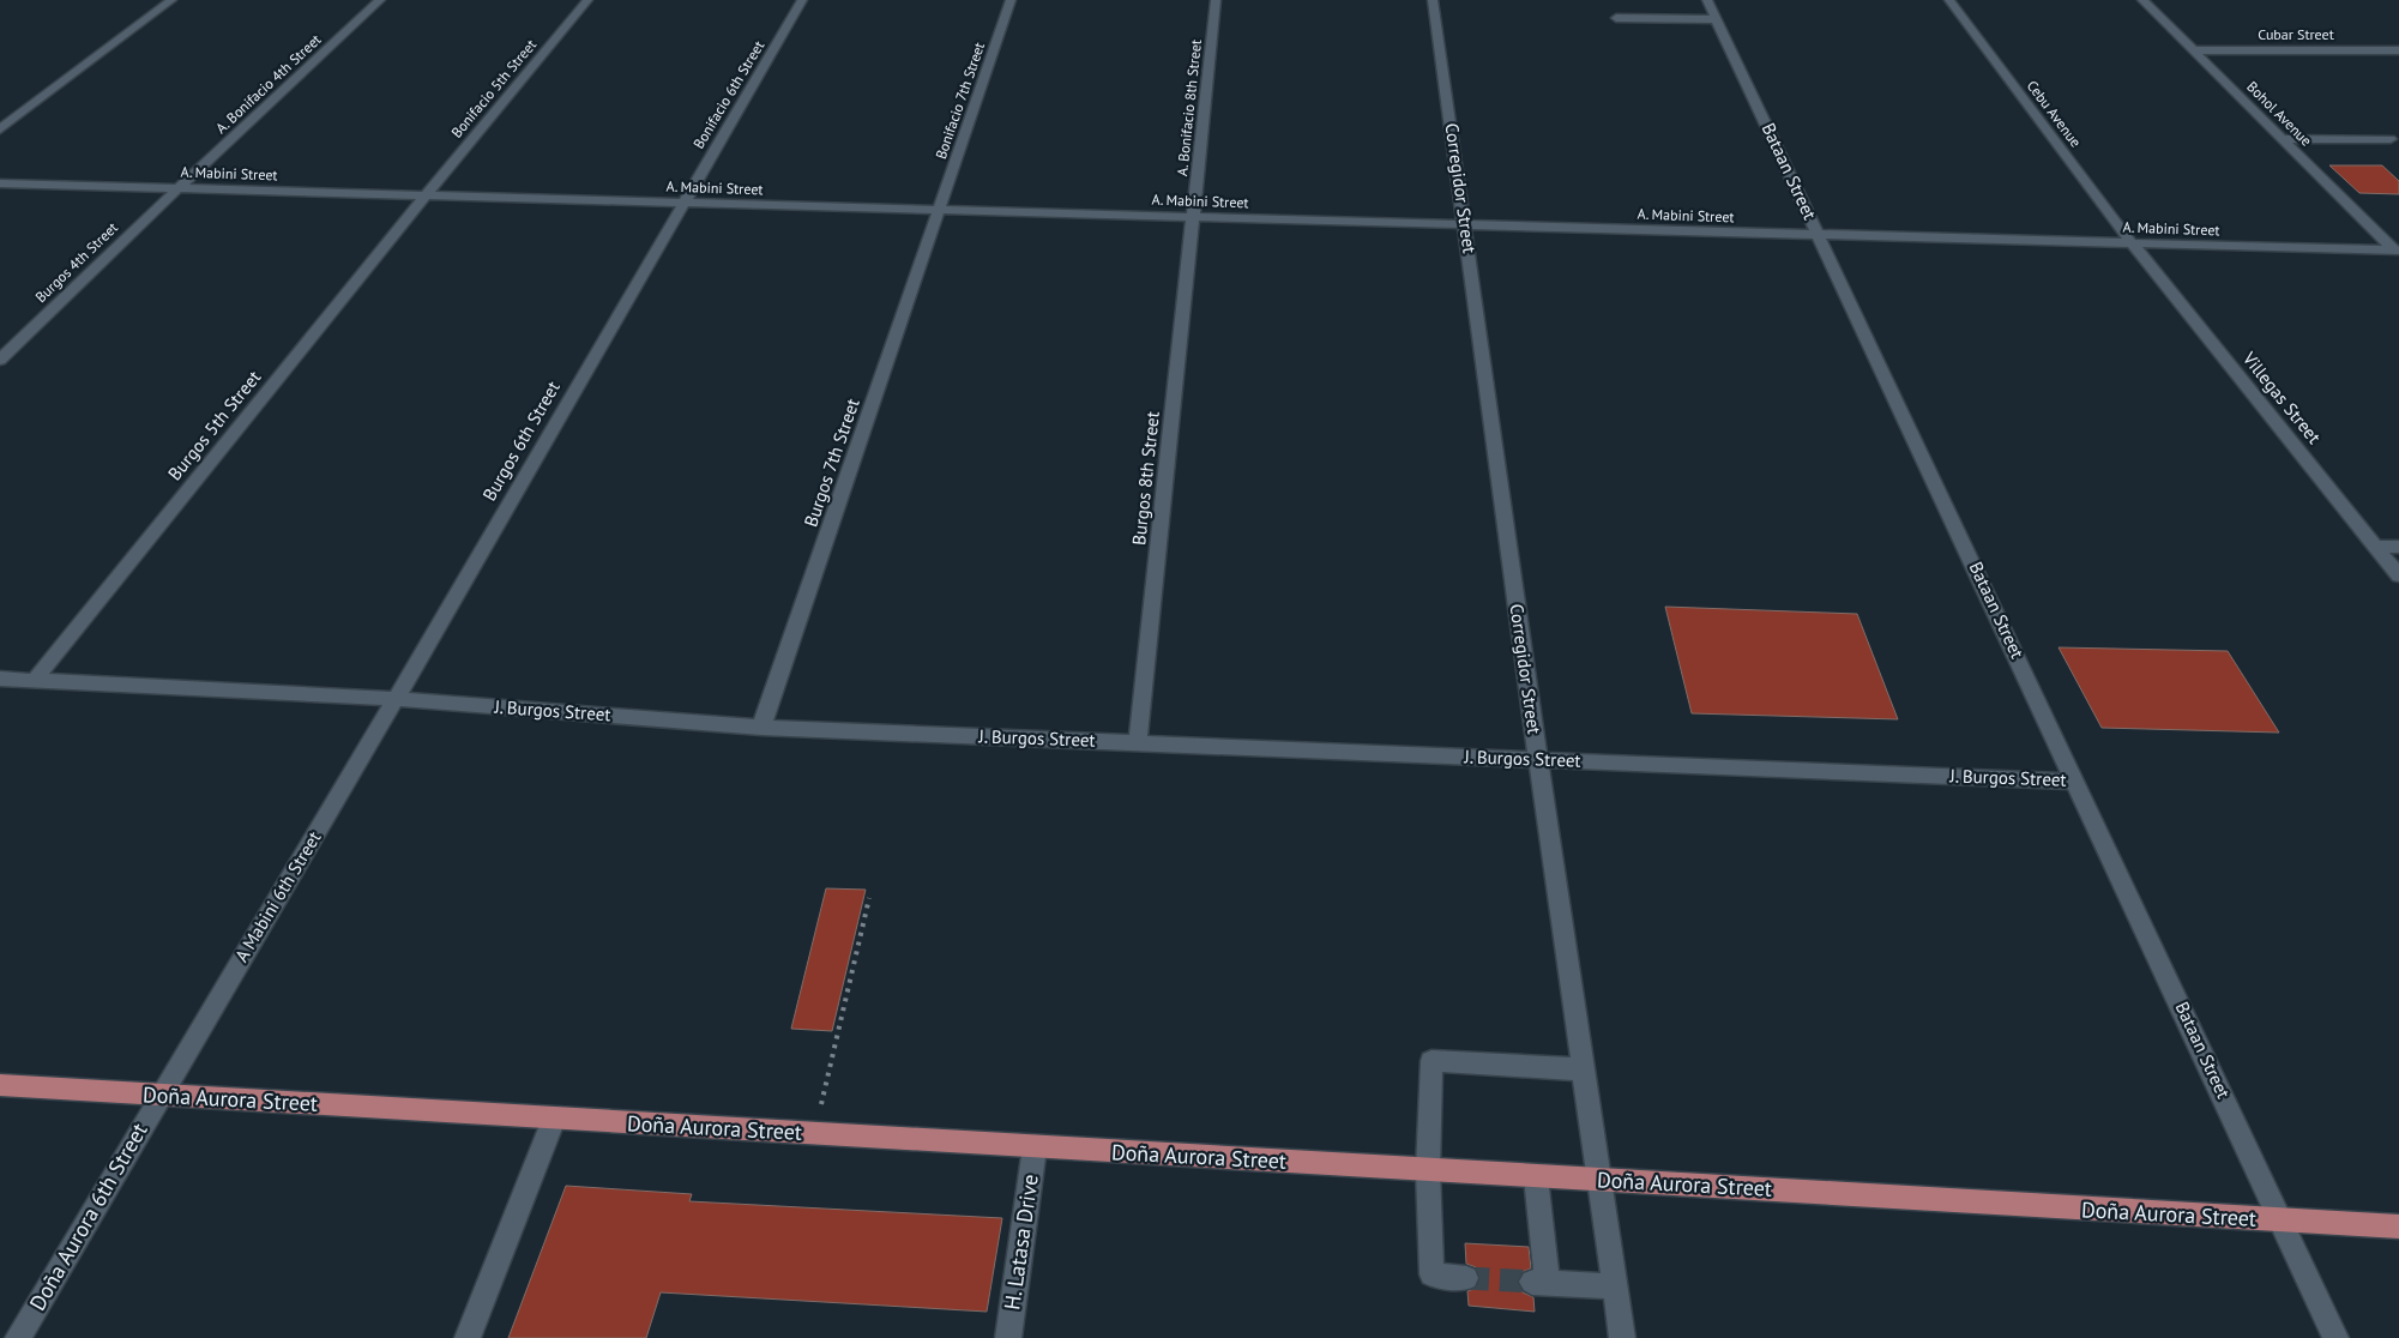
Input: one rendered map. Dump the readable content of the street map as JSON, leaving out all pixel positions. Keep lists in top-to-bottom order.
{
  "streets": {
    "main road": ["Doña Aurora Street"],
    "street": [
      "Cubar Street",
      "A. Bonifacio 4th Street",
      "Bonifacio 5th Street",
      "Bonifacio 6th Street",
      "Bonifacio 7th Street",
      "A. Bonifacio 8th Street",
      "Cebu Avenue",
      "Bohol Avenue",
      "Bataan Street",
      "A. Mabini Street",
      "Corregidor Street",
      "Burgos 4th Street",
      "Villegas Street",
      "Burgos 5th Street",
      "Burgos 6th Street",
      "Burgos 7th Street",
      "Burgos 8th Street",
      "J. Burgos Street",
      "A Mabini 6th Street",
      "Doña Aurora 6th Street",
      "H. Latasa Drive"
    ]
  },
  "crossings": [
    ["Cubar Street", "Bohol Avenue"],
    ["A. Bonifacio 4th Street", "A. Mabini Street"],
    ["A. Bonifacio 4th Street", "Burgos 4th Street"],
    ["Bonifacio 5th Street", "A. Mabini Street"],
    ["Bonifacio 5th Street", "Burgos 5th Street"],
    ["Bonifacio 6th Street", "A. Mabini Street"],
    ["Bonifacio 6th Street", "Burgos 6th Street"],
    ["Bonifacio 7th Street", "A. Mabini Street"],
    ["Bonifacio 7th Street", "Burgos 7th Street"],
    ["A. Bonifacio 8th Street", "A. Mabini Street"],
    ["A. Bonifacio 8th Street", "Burgos 8th Street"],
    ["Cebu Avenue", "A. Mabini Street"],
    ["Cebu Avenue", "Villegas Street"],
    ["Bohol Avenue", "A. Mabini Street"],
    ["Bataan Street", "A. Mabini Street"],
    ["Bataan Street", "J. Burgos Street"],
    ["Bataan Street", "Doña Aurora Street"],
    ["A. Mabini Street", "Corregidor Street"],
    ["A. Mabini Street", "Burgos 4th Street"],
    ["A. Mabini Street", "Villegas Street"],
    ["A. Mabini Street", "Burgos 5th Street"],
    ["A. Mabini Street", "Burgos 6th Street"],
    ["A. Mabini Street", "Burgos 7th Street"],
    ["A. Mabini Street", "Burgos 8th Street"],
    ["Corregidor Street", "J. Burgos Street"],
    ["Corregidor Street", "Doña Aurora Street"],
    ["Burgos 5th Street", "J. Burgos Street"],
    ["Burgos 6th Street", "J. Burgos Street"],
    ["Burgos 6th Street", "A Mabini 6th Street"],
    ["Burgos 7th Street", "J. Burgos Street"],
    ["Burgos 8th Street", "J. Burgos Street"],
    ["J. Burgos Street", "A Mabini 6th Street"],
    ["A Mabini 6th Street", "Doña Aurora Street"],
    ["A Mabini 6th Street", "Doña Aurora 6th Street"],
    ["Doña Aurora Street", "Doña Aurora 6th Street"],
    ["Doña Aurora Street", "H. Latasa Drive"]
  ]
}
